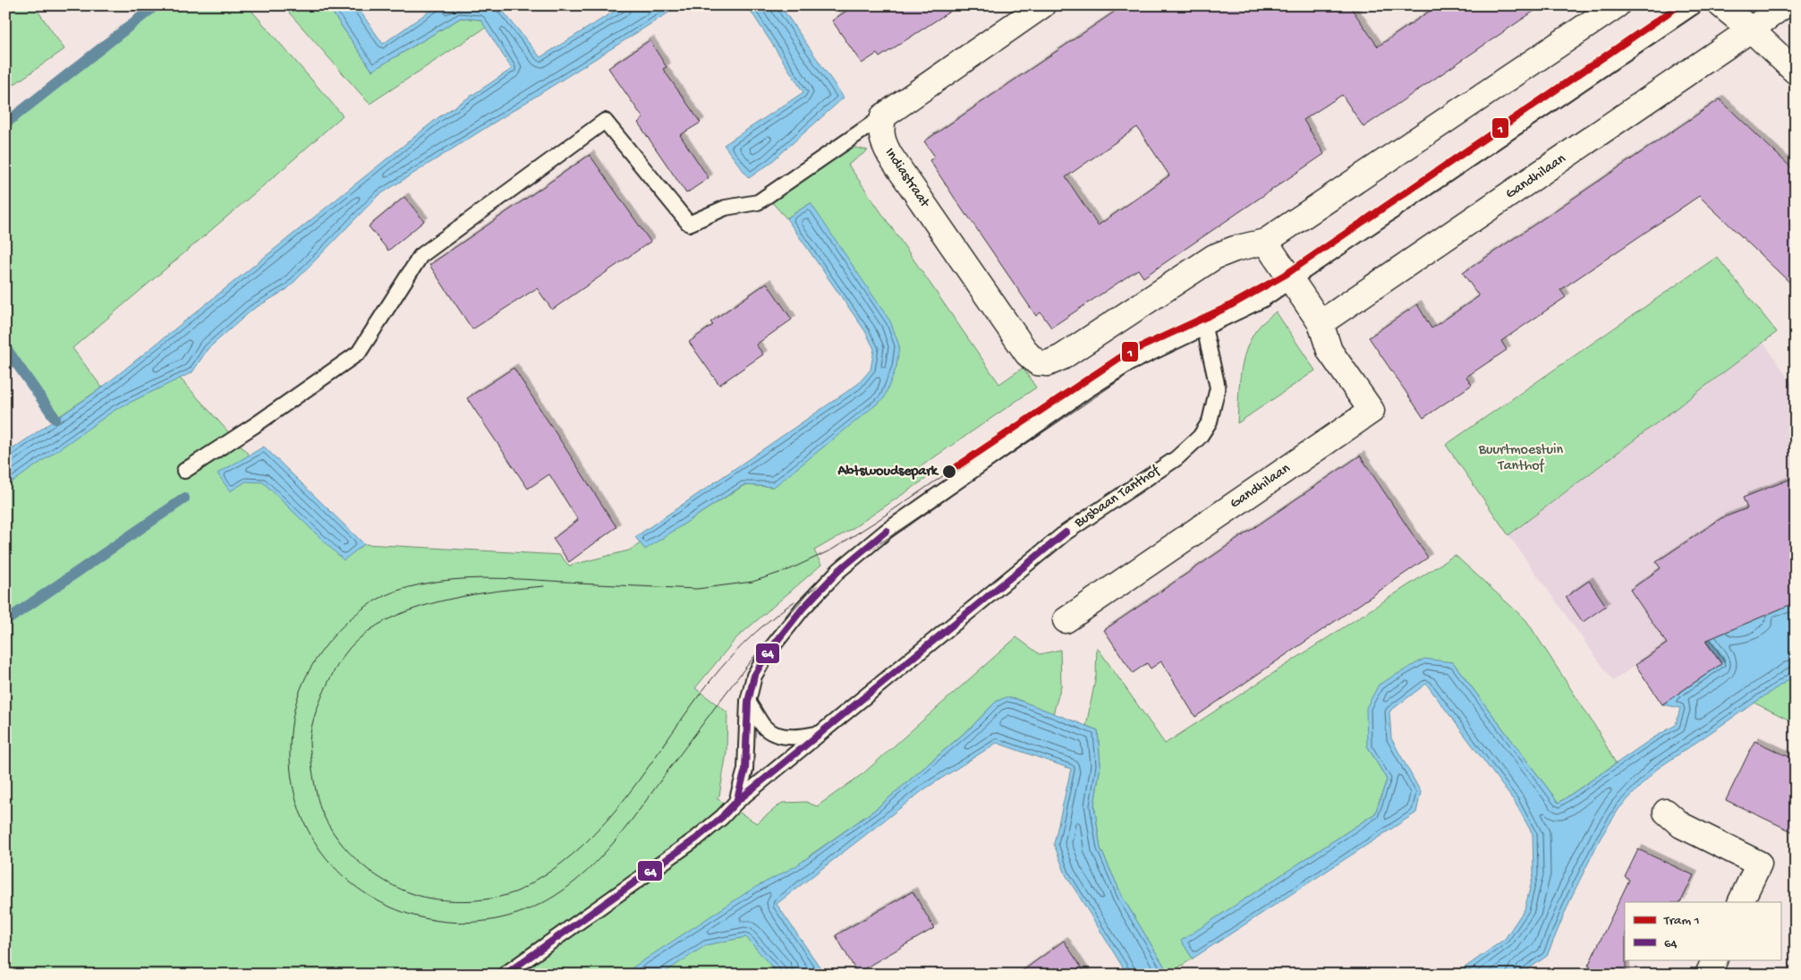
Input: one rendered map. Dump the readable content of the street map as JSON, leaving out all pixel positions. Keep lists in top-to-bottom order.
{
  "streets": {
    "street": ["Gandhilaan", "Indiastraat"],
    "lane": ["Busbaan Tanthof"]
  },
  "crossings": [
    ["Gandhilaan", "Indiastraat"],
    ["Gandhilaan", "Busbaan Tanthof"]
  ],
  "parks": ["Buurtmoestuin Tanthof"],
  "places": ["Abtswoudsepark"],
  "lines": ["tram line 1", "transit line 64"],
  "legend": ["Tram 1", "64"]
}
